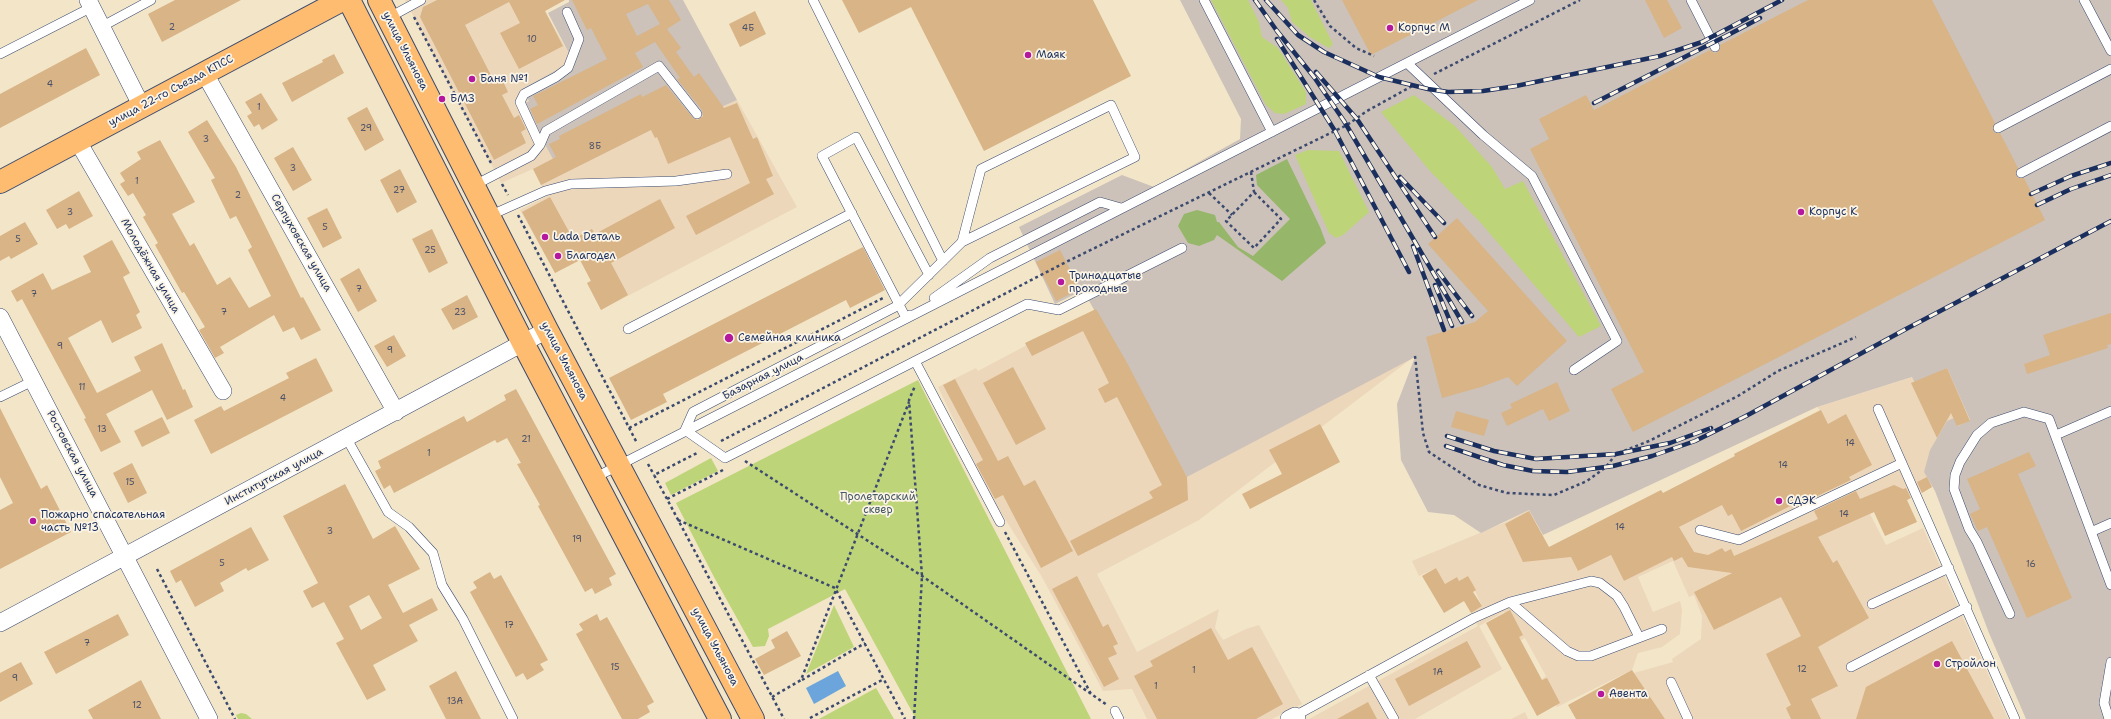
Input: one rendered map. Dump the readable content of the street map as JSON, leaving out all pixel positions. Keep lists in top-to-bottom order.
{
  "streets": {
    "main road": ["улица Ульянова", "улица 22-го Съезда КПСС"],
    "street": [
      "Серпуховская улица",
      "Молодёжная улица",
      "Ростовская улица",
      "Институтская улица"
    ],
    "lane": ["Базарная улица"]
  },
  "crossings": [
    ["улица Ульянова", "Базарная улица"],
    ["улица Ульянова", "Институтская улица"],
    ["улица 22-го Съезда КПСС", "Серпуховская улица"],
    ["улица 22-го Съезда КПСС", "Молодёжная улица"],
    ["Серпуховская улица", "Институтская улица"],
    ["Ростовская улица", "Институтская улица"]
  ],
  "parks": ["Пролетарский сквер"],
  "places": [
    "Корпус М",
    "Маяк",
    "Баня №1",
    "БМЗ",
    "Корпус К",
    "Lada Dеталь",
    "Благодел",
    "Тринадцатые проходные",
    "Семейная клиника",
    "СДЭК",
    "Пожарно спасательная часть №13",
    "Стройлон",
    "Авента"
  ],
  "house_numbers": [
    "2",
    "4Б",
    "10",
    "4",
    "1",
    "29",
    "3",
    "8Б",
    "3",
    "1",
    "27",
    "2",
    "3",
    "5",
    "5",
    "25",
    "7",
    "7",
    "7",
    "23",
    "9",
    "9",
    "11",
    "4",
    "13",
    "21",
    "14",
    "1",
    "14",
    "15",
    "14",
    "14",
    "3",
    "19",
    "5",
    "16",
    "17",
    "7",
    "15",
    "12",
    "1",
    "1А",
    "9",
    "1",
    "13А",
    "12"
  ]
}
